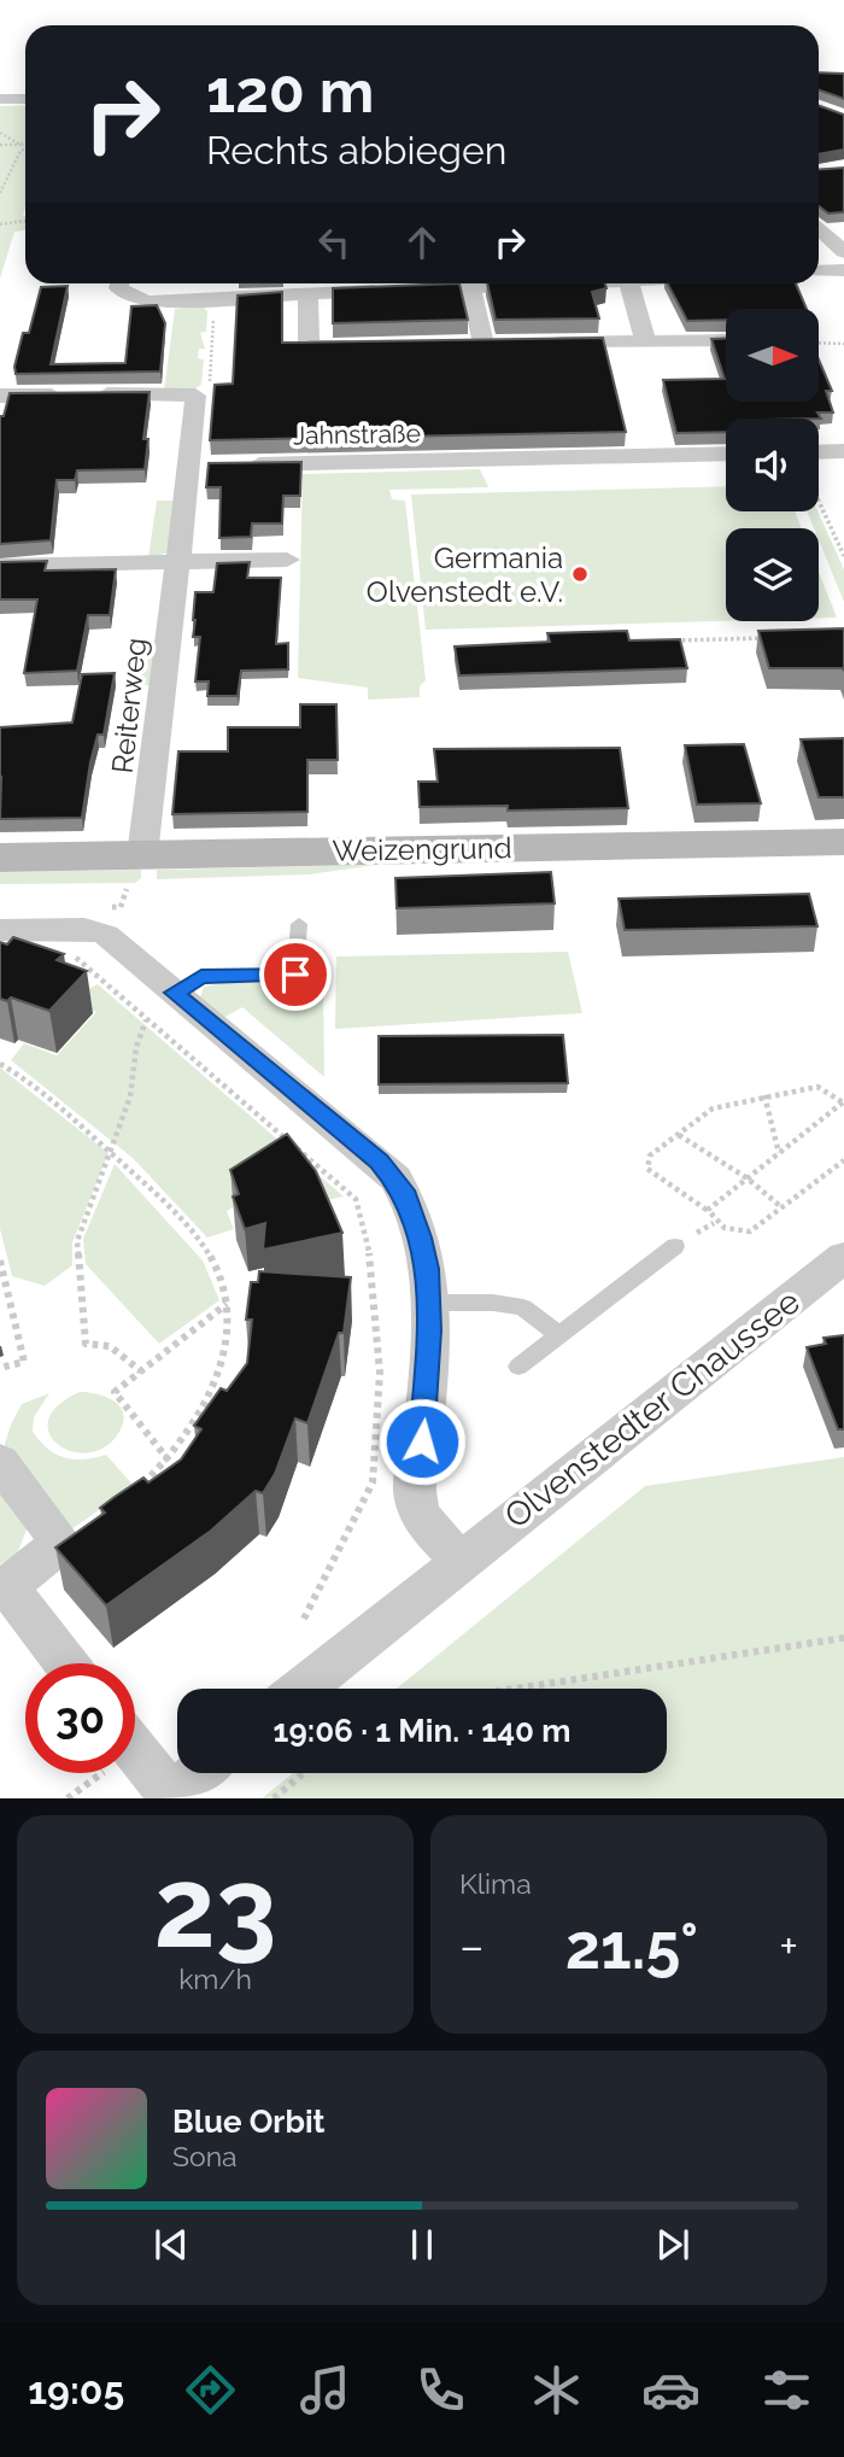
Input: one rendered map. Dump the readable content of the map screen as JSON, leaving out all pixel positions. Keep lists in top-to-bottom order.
{
  "streets": {
    "main road": ["Weizengrund"],
    "street": ["Jahnstraße", "Reiterweg", "Olvenstedter Chaussee"]
  },
  "crossings": [
    ["Jahnstraße", "Reiterweg"],
    ["Reiterweg", "Weizengrund"]
  ],
  "places": ["Germania Olvenstedt e.V."],
  "north": "right",
  "page": {
    "turn": ["120 m", "Rechts abbiegen"],
    "limit": "30",
    "trip": "19:06 · 1 Min. · 140 m",
    "tile": [
      ["23", "km/h"],
      "Klima"
    ],
    "heat": ["−", "21.5°", "+"],
    "song": ["Blue Orbit", "Sona"],
    "tabs": "19:05"
  }
}
